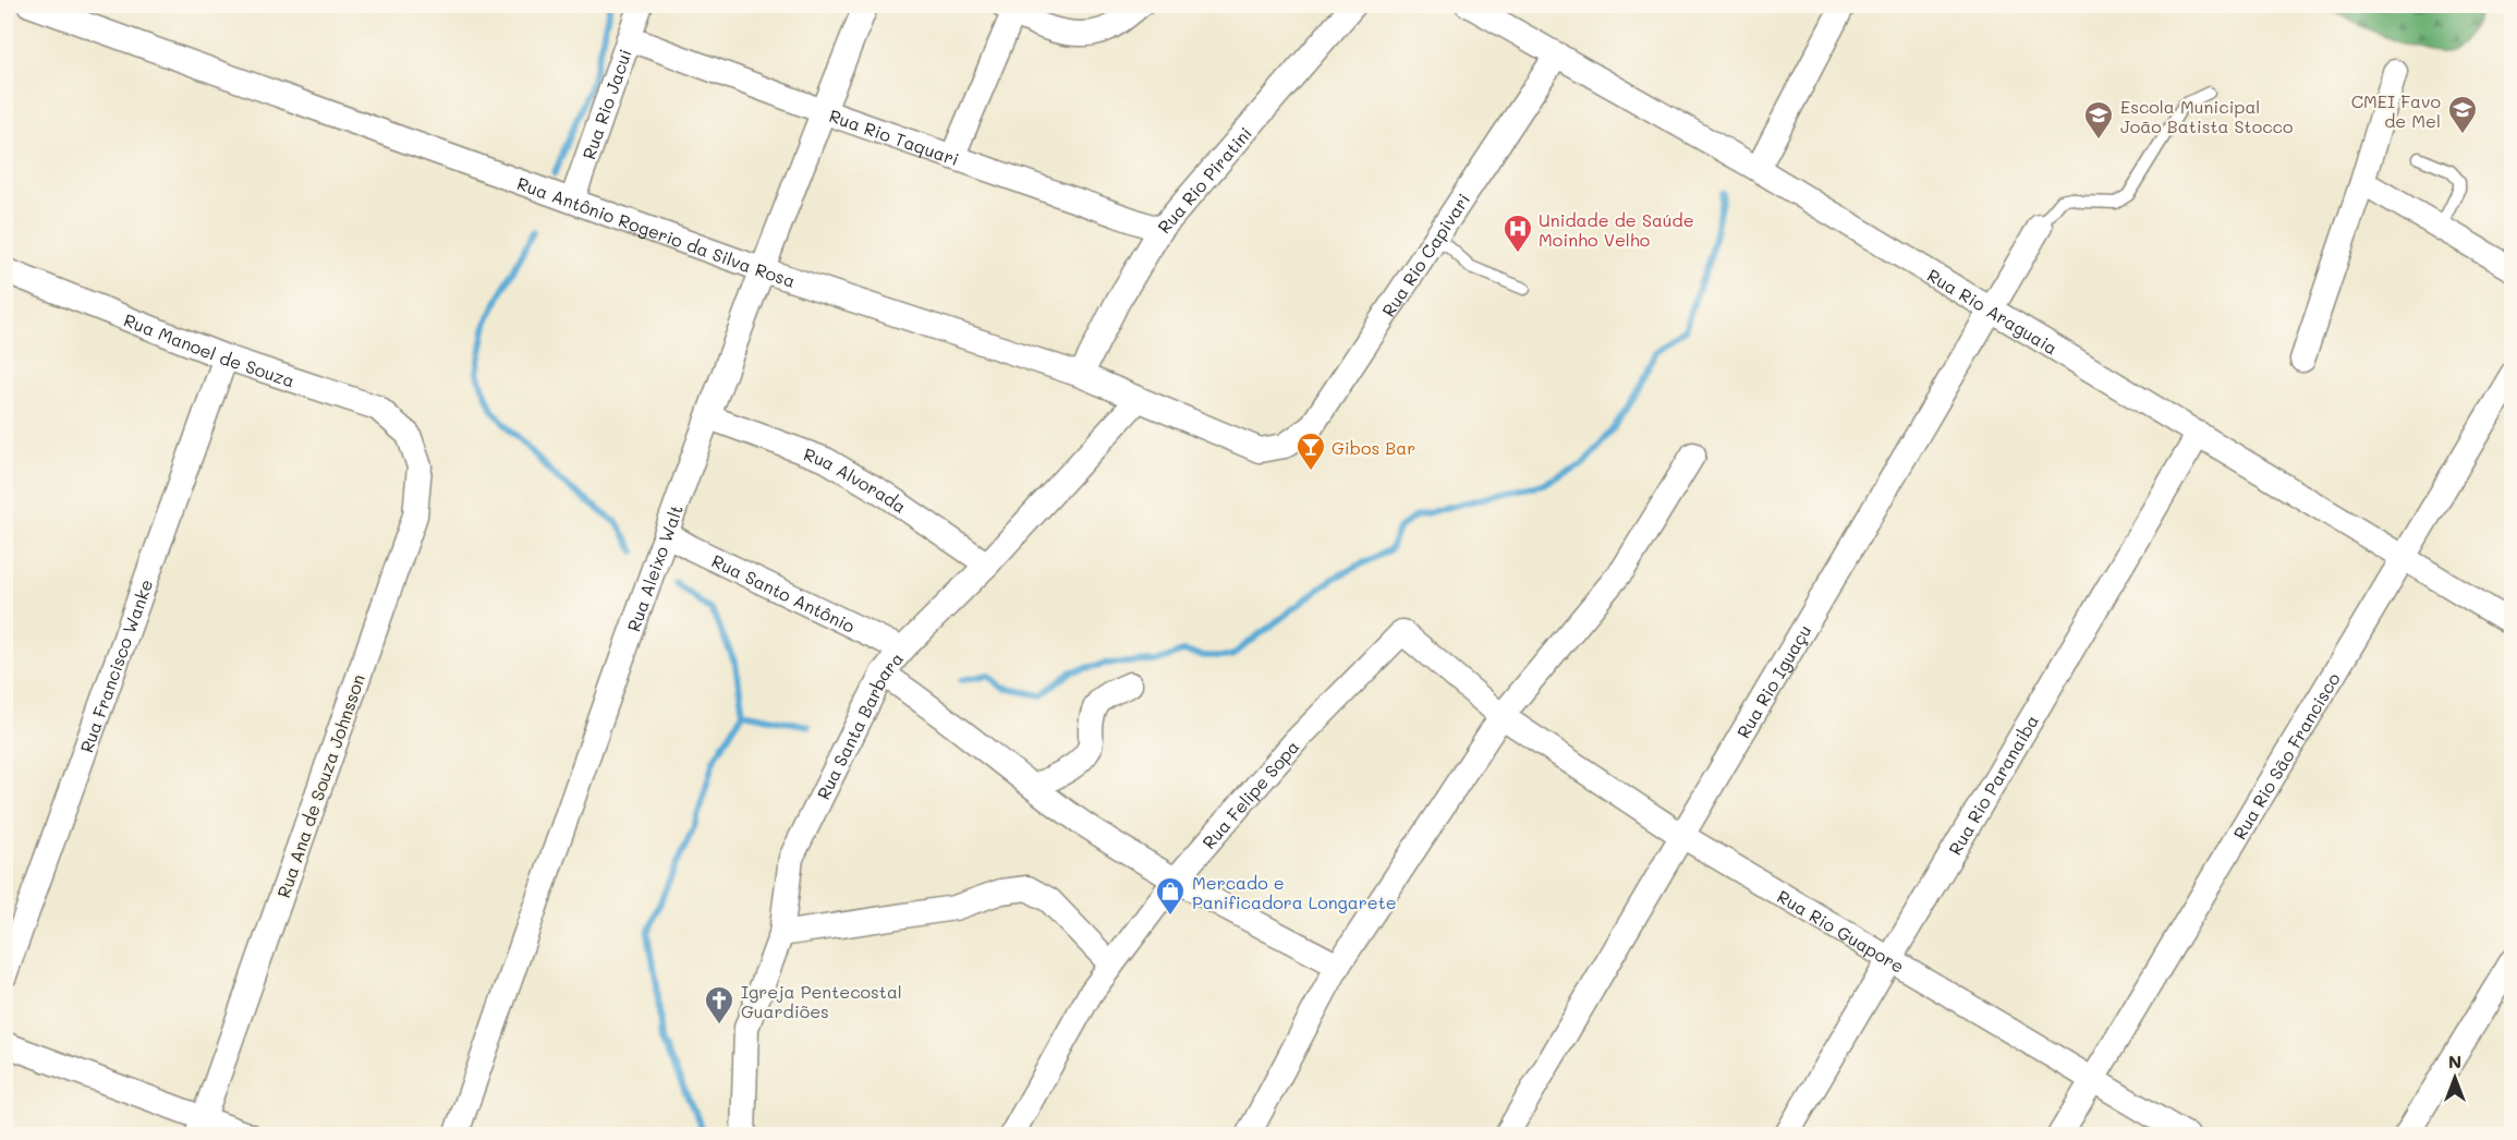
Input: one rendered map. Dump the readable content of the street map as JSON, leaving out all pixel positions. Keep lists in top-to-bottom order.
{
  "streets": {
    "street": [
      "Rua Rio Jacui",
      "Rua Rio Taquari",
      "Rua Rio Piratini",
      "Rua Antônio Rogerio da Silva Rosa",
      "Rua Rio Capivari",
      "Rua Rio Araguaia",
      "Rua Manoel de Souza",
      "Rua Alvorada",
      "Rua Aleixo Walt",
      "Rua Santo Antônio",
      "Rua Francisco Wanke",
      "Rua Rio Iguaçu",
      "Rua Santa Barbara",
      "Rua Rio São Francisco",
      "Rua Rio Paranaiba",
      "Rua Ana de Souza Johnsson",
      "Rua Felipe Sopa",
      "Rua Rio Guapore"
    ]
  },
  "crossings": [
    ["Rua Rio Jacui", "Rua Rio Taquari"],
    ["Rua Rio Jacui", "Rua Antônio Rogerio da Silva Rosa"],
    ["Rua Rio Taquari", "Rua Rio Piratini"],
    ["Rua Rio Taquari", "Rua Aleixo Walt"],
    ["Rua Rio Piratini", "Rua Antônio Rogerio da Silva Rosa"],
    ["Rua Antônio Rogerio da Silva Rosa", "Rua Rio Capivari"],
    ["Rua Antônio Rogerio da Silva Rosa", "Rua Aleixo Walt"],
    ["Rua Antônio Rogerio da Silva Rosa", "Rua Santa Barbara"],
    ["Rua Rio Capivari", "Rua Rio Araguaia"],
    ["Rua Rio Araguaia", "Rua Rio Iguaçu"],
    ["Rua Rio Araguaia", "Rua Rio São Francisco"],
    ["Rua Rio Araguaia", "Rua Rio Paranaiba"],
    ["Rua Manoel de Souza", "Rua Francisco Wanke"],
    ["Rua Manoel de Souza", "Rua Ana de Souza Johnsson"],
    ["Rua Alvorada", "Rua Aleixo Walt"],
    ["Rua Alvorada", "Rua Santa Barbara"],
    ["Rua Aleixo Walt", "Rua Santo Antônio"],
    ["Rua Santo Antônio", "Rua Santa Barbara"],
    ["Rua Rio Iguaçu", "Rua Rio Guapore"],
    ["Rua Rio São Francisco", "Rua Rio Guapore"],
    ["Rua Rio Paranaiba", "Rua Rio Guapore"],
    ["Rua Felipe Sopa", "Rua Rio Guapore"]
  ],
  "places": {
    "school or university": ["CMEI Favo de Mel", "Escola Municipal João Batista Stocco"],
    "hospital": ["Unidade de Saúde Moinho Velho"],
    "bar": ["Gibos Bar"],
    "shop": ["Mercado e Panificadora Longarete"],
    "church": ["Igreja Pentecostal Guardiões"]
  },
  "north": "top"
}
